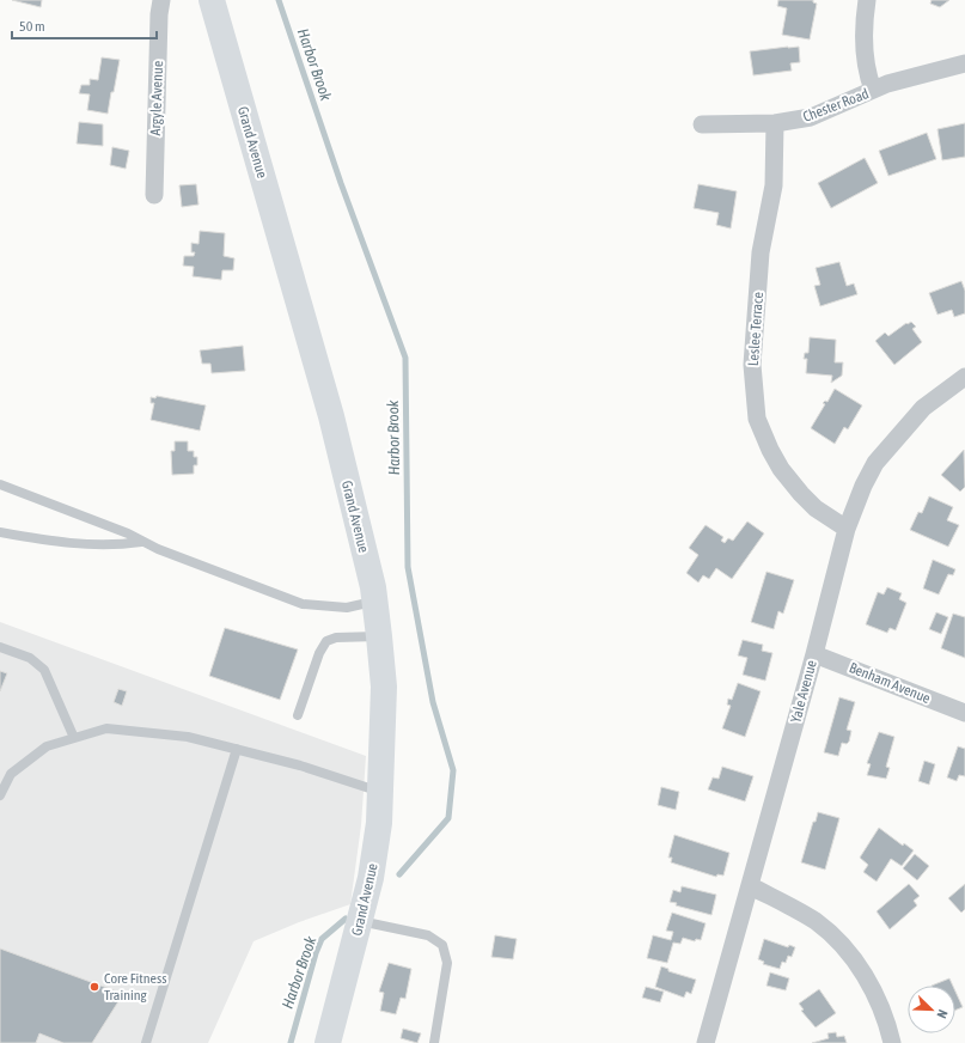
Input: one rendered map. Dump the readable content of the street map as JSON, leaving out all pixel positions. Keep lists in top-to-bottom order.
{
  "streets": {
    "street": [
      "Argyle Avenue",
      "Chester Road",
      "Grand Avenue",
      "Leslee Terrace",
      "Benham Avenue",
      "Yale Avenue"
    ]
  },
  "crossings": [
    ["Chester Road", "Leslee Terrace"],
    ["Leslee Terrace", "Yale Avenue"],
    ["Benham Avenue", "Yale Avenue"]
  ],
  "water": ["Harbor Brook"],
  "places": ["Core Fitness Training"],
  "scale_bar": "50 m",
  "north": "bottom right"
}
